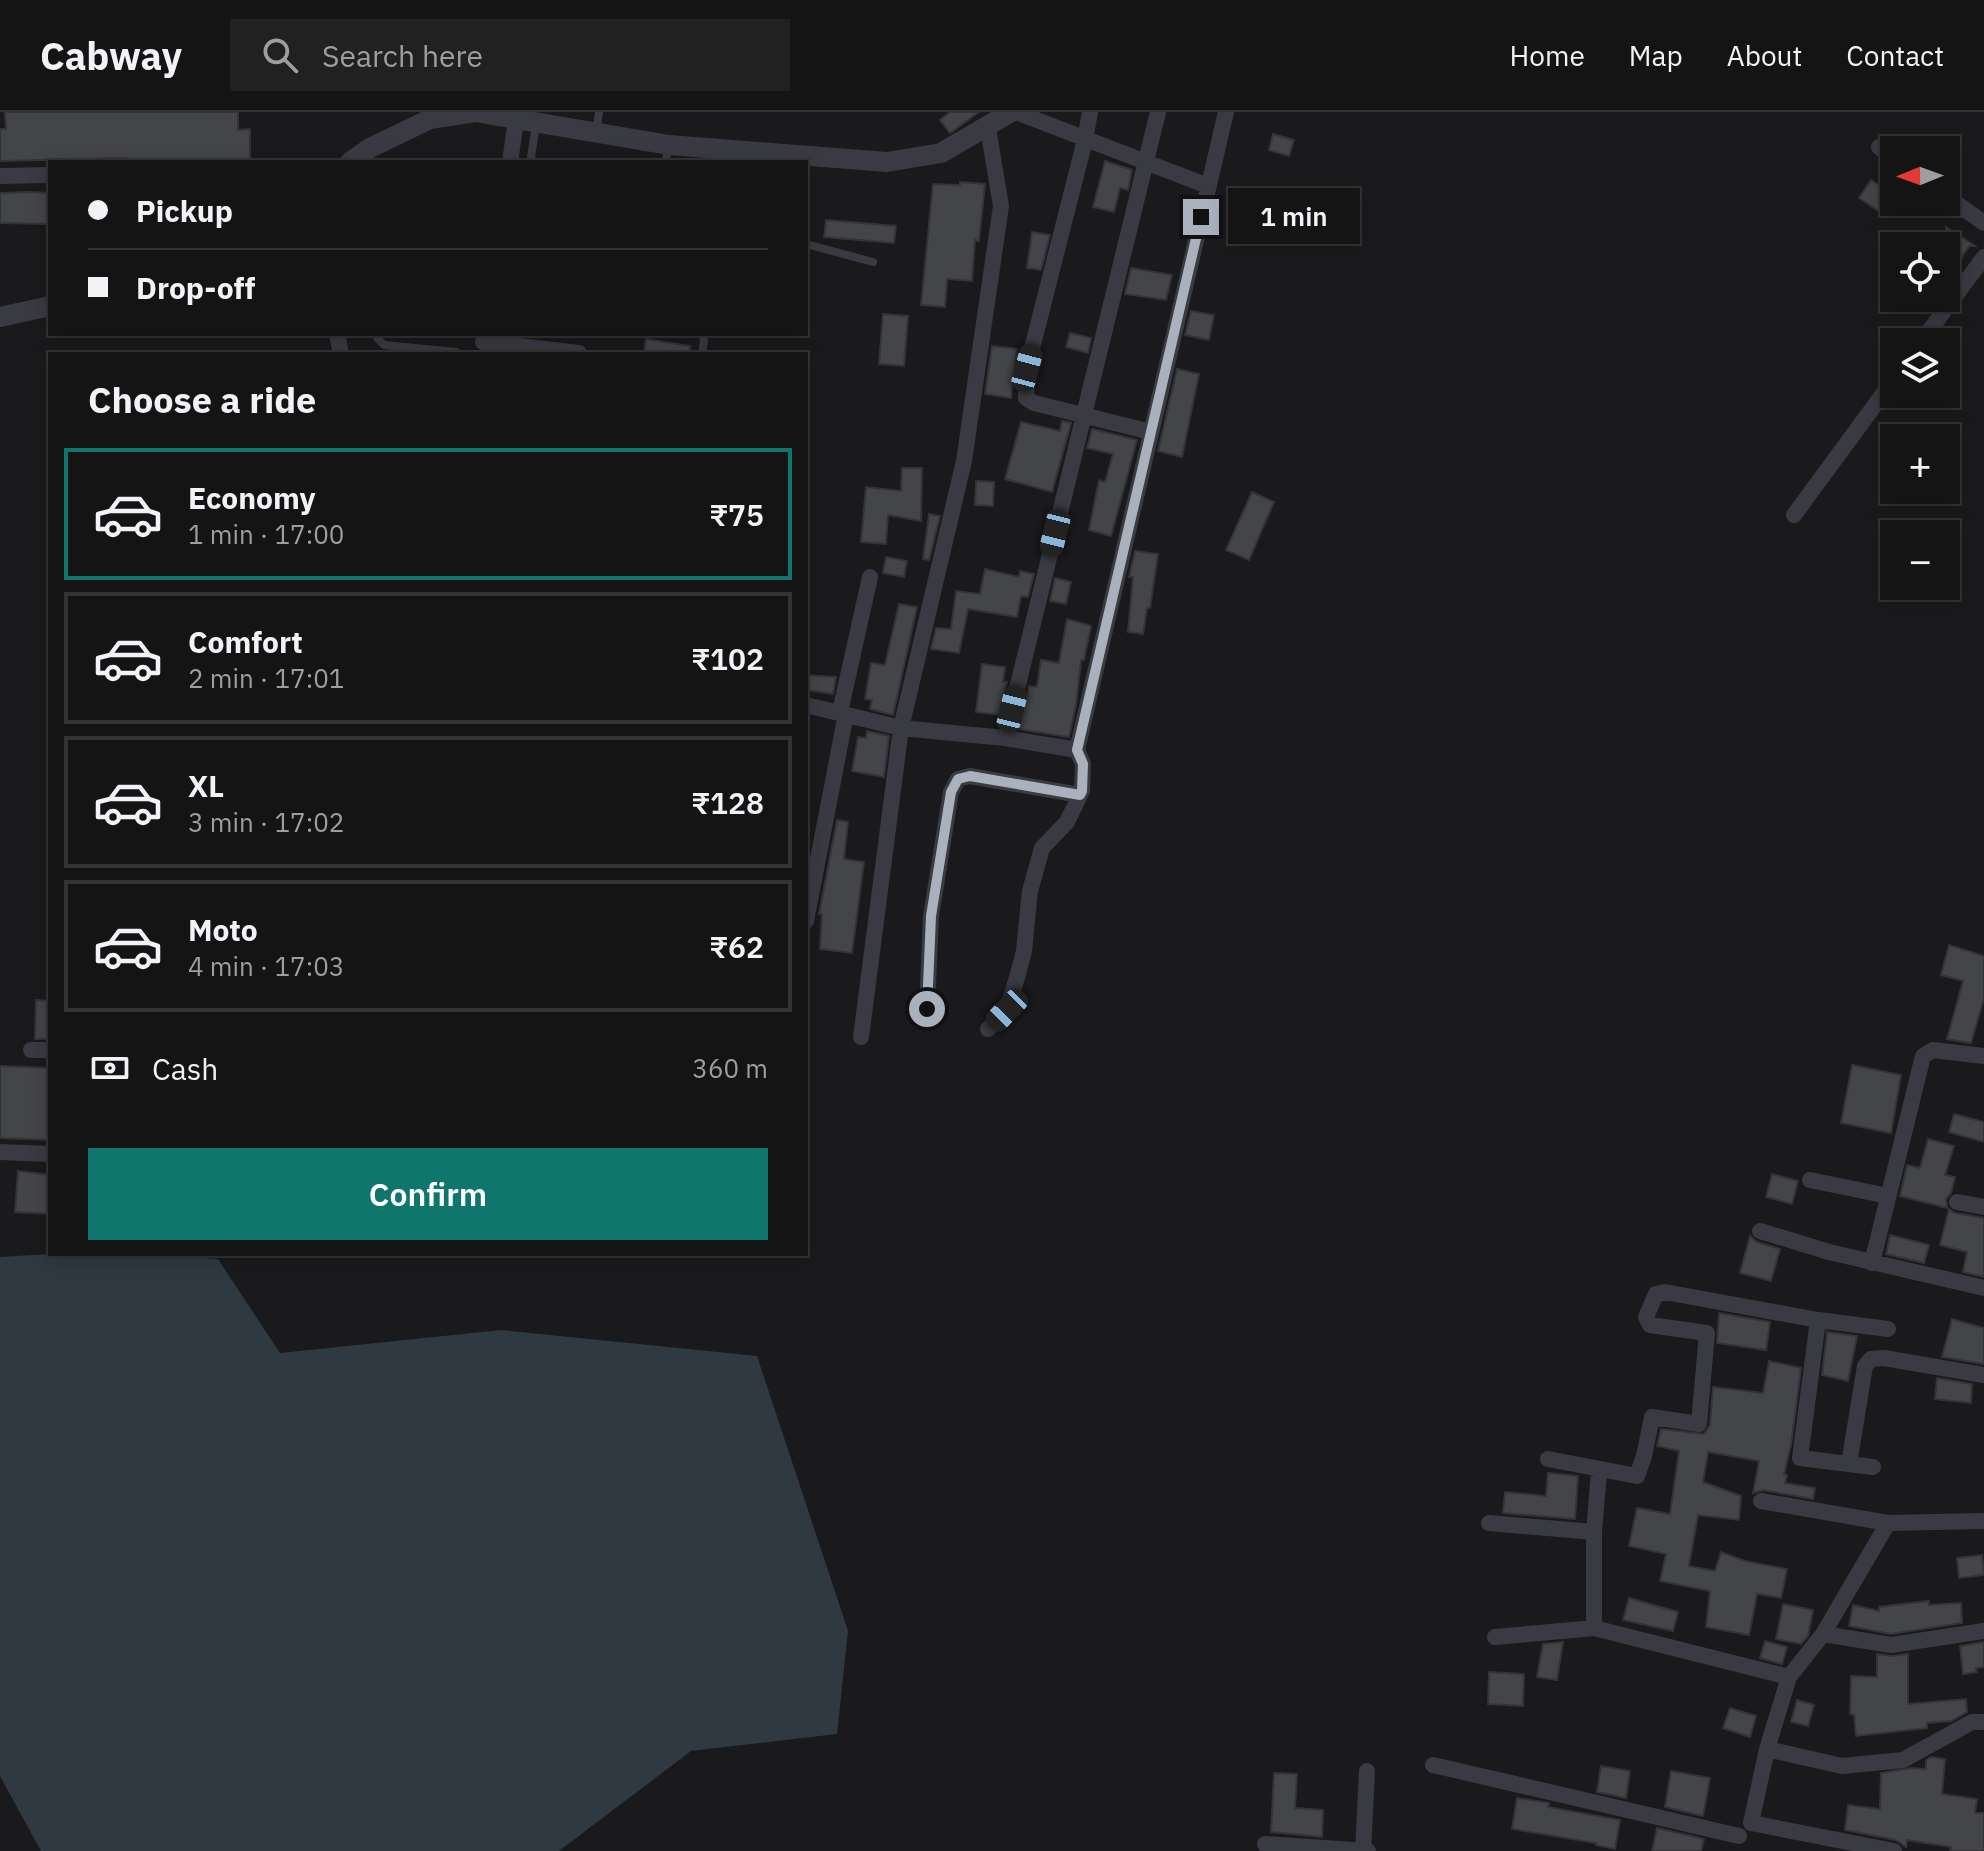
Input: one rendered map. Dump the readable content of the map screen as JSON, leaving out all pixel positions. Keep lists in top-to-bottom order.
{
  "north": "left",
  "page": {
    "header": "Cabway",
    "search": "Search here",
    "nav": [
      "Home",
      "Map",
      "About",
      "Contact"
    ],
    "map_buttons": ["+", "−"],
    "banner": ["Pickup", "Drop-off"],
    "bubble": "1 min",
    "heading": "Choose a ride",
    "list": [
      {
        "name": "Economy",
        "note": "1 min · 17:00",
        "value": "₹75"
      },
      {
        "name": "Comfort",
        "note": "2 min · 17:01",
        "value": "₹102"
      },
      {
        "name": "XL",
        "note": "3 min · 17:02",
        "value": "₹128"
      },
      {
        "name": "Moto",
        "note": "4 min · 17:03",
        "value": "₹62"
      }
    ],
    "pay": ["Cash", "360 m"],
    "buttons": "Confirm"
  }
}
